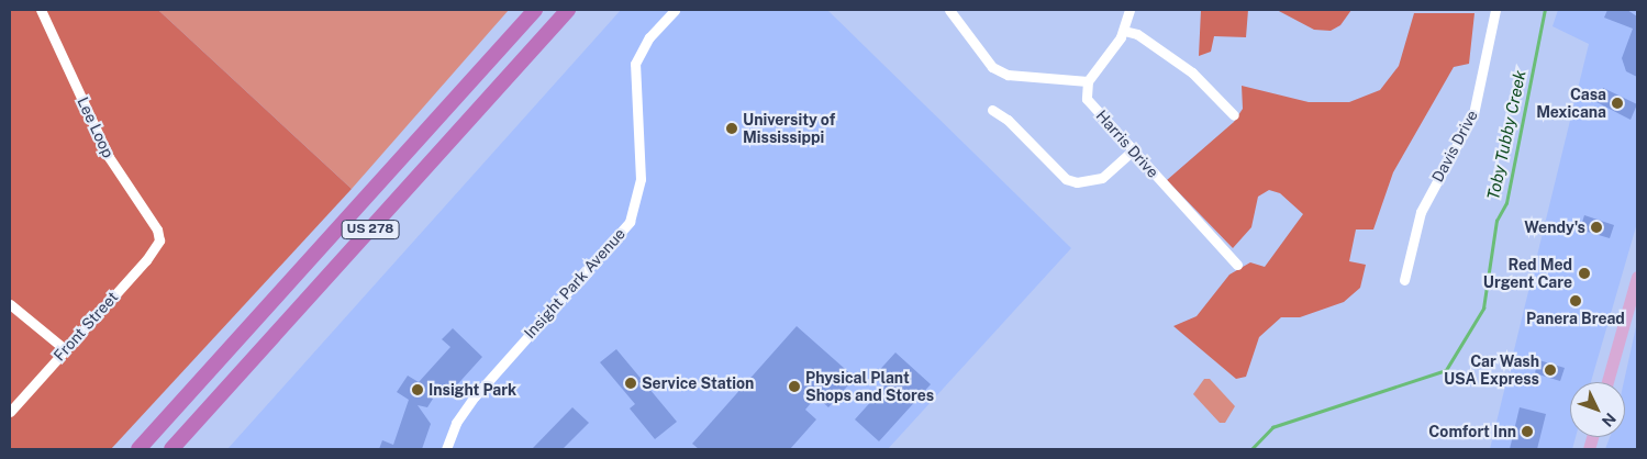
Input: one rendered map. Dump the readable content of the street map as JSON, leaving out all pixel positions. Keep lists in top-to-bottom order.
{
  "streets": {
    "highway": ["US 278"],
    "street": [
      "Lee Loop",
      "Harris Drive",
      "Davis Drive",
      "Insight Park Avenue",
      "Front Street"
    ]
  },
  "crossings": [
    ["Lee Loop", "Front Street"]
  ],
  "water": ["Toby Tubby Creek"],
  "places": [
    "Casa Mexicana",
    "University of Mississippi",
    "Wendy's",
    "Red Med Urgent Care",
    "Panera Bread",
    "Car Wash USA Express",
    "Service Station",
    "Physical Plant Shops and Stores",
    "Insight Park",
    "Comfort Inn"
  ],
  "north": "bottom right"
}
